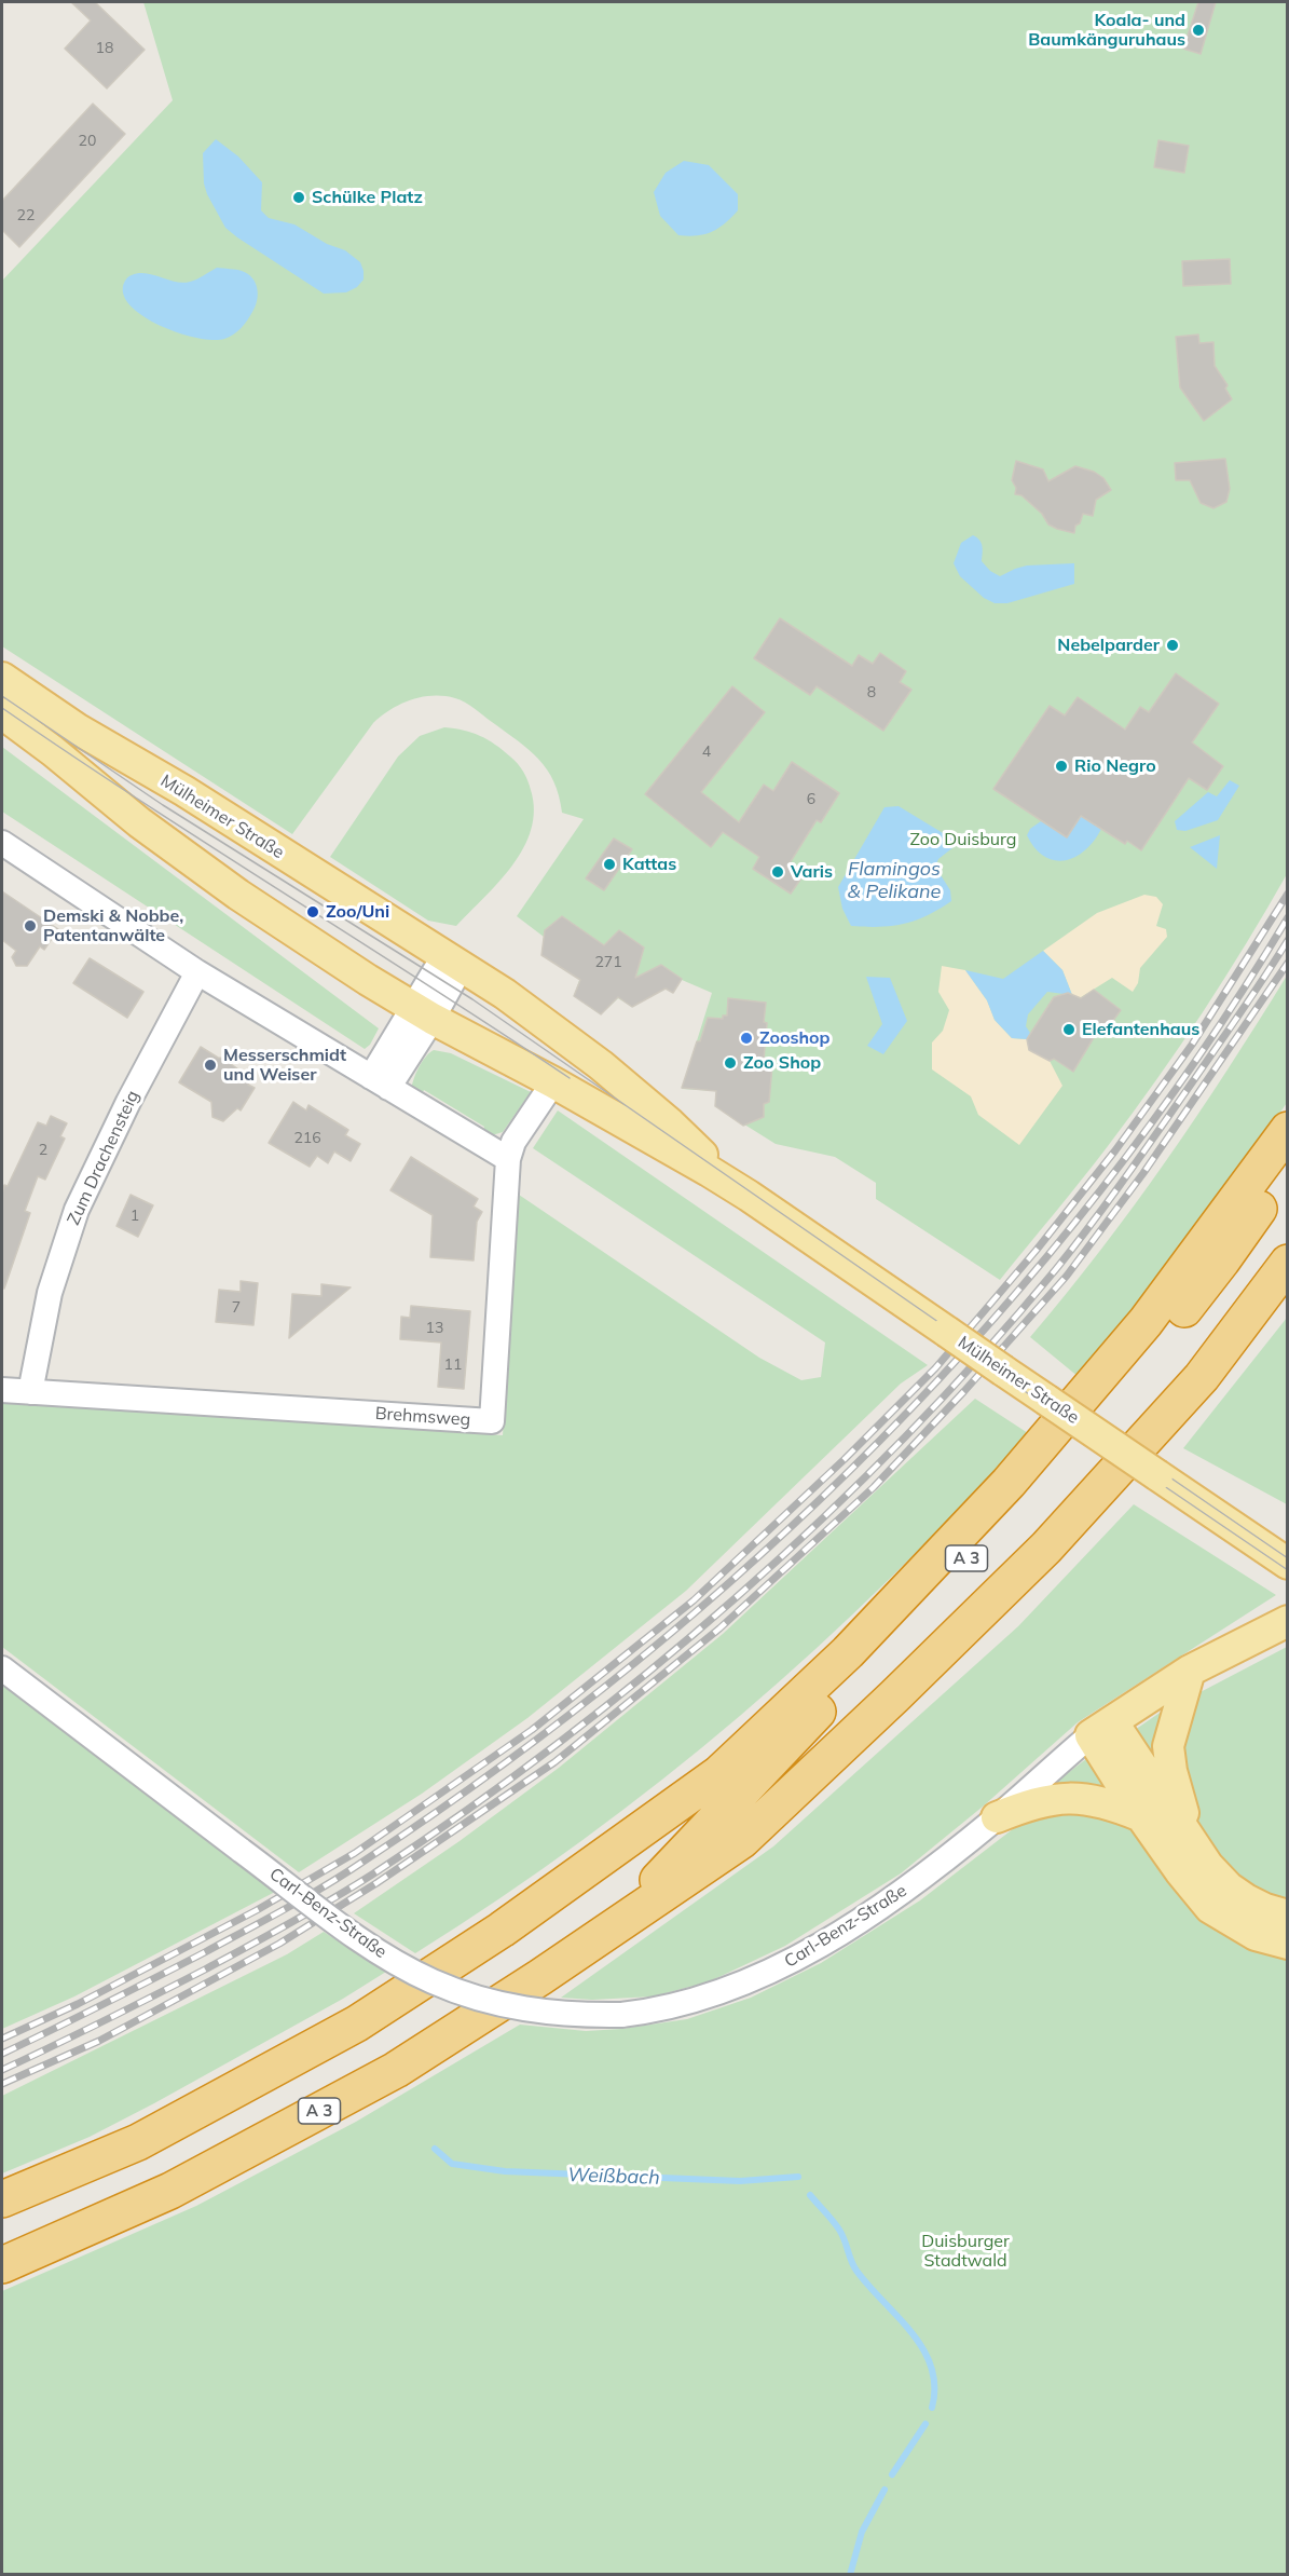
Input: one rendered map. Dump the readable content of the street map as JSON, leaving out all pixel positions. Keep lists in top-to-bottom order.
{
  "streets": {
    "highway": ["A 3"],
    "main road": ["Mülheimer Straße", "Carl-Benz-Straße"],
    "street": ["Zum Drachensteig", "Brehmsweg"]
  },
  "crossings": [
    ["Mülheimer Straße", "Brehmsweg"],
    ["Zum Drachensteig", "Brehmsweg"]
  ],
  "water": ["Flamingos & Pelikane", "Weißbach"],
  "parks": ["Zoo Duisburg", "Duisburger Stadtwald"],
  "places": [
    "Koala- und Baumkänguruhaus",
    "Schülke Platz",
    "Nebelparder",
    "Rio Negro",
    "Kattas",
    "Varis",
    "Zoo/Uni",
    "Demski & Nobbe, Patentanwälte",
    "Elefantenhaus",
    "Zooshop",
    "Zoo Shop",
    "Messerschmidt und Weiser"
  ],
  "house_numbers": [
    "18",
    "20",
    "22",
    "8",
    "4",
    "6",
    "271",
    "216",
    "2",
    "1",
    "7",
    "13",
    "11"
  ]
}
